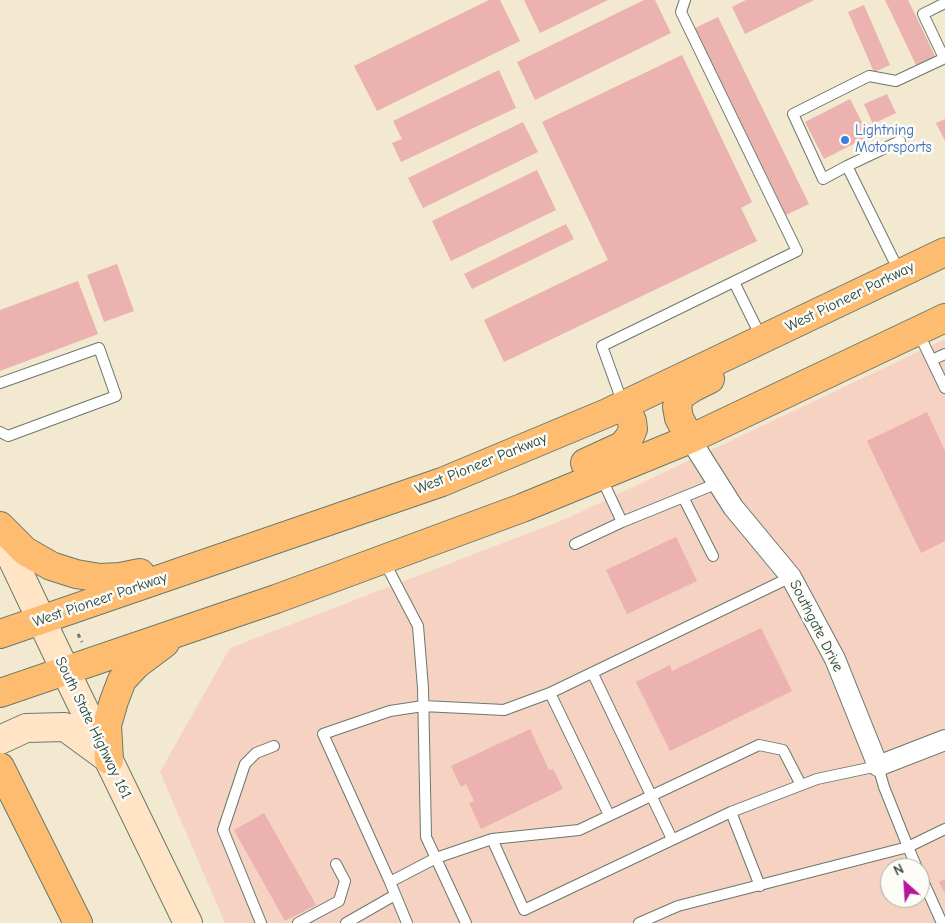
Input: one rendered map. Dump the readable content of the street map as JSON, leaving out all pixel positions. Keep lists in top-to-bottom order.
{
  "streets": {
    "main road": ["West Pioneer Parkway", "South State Highway 161"],
    "street": ["Southgate Drive"]
  },
  "crossings": [
    ["West Pioneer Parkway", "South State Highway 161"]
  ],
  "places": ["Lightning Motorsports"],
  "north": "top left"
}
